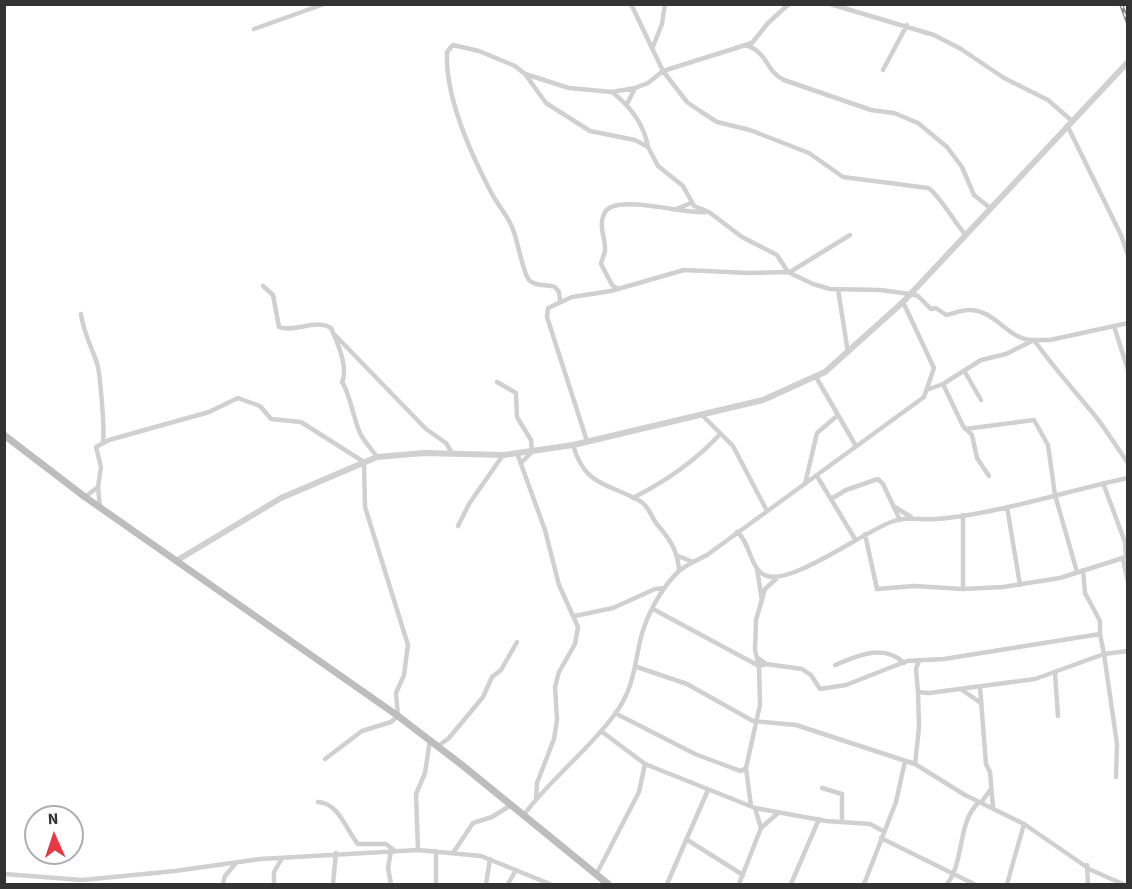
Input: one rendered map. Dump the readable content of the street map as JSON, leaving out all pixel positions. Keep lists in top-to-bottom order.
{
  "north": "top"
}
